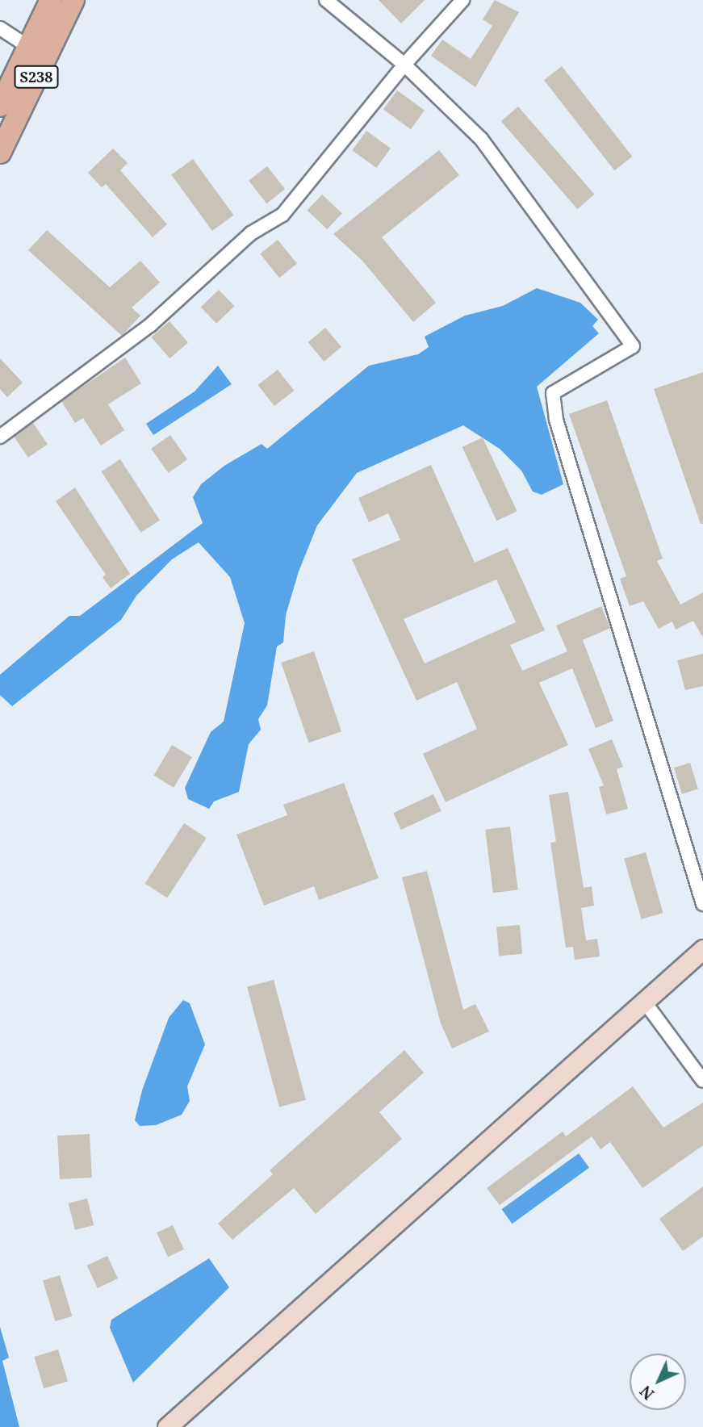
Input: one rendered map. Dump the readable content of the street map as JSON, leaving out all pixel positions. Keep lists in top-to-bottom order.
{
  "streets": {
    "main road": ["S238"]
  },
  "north": "bottom left"
}
